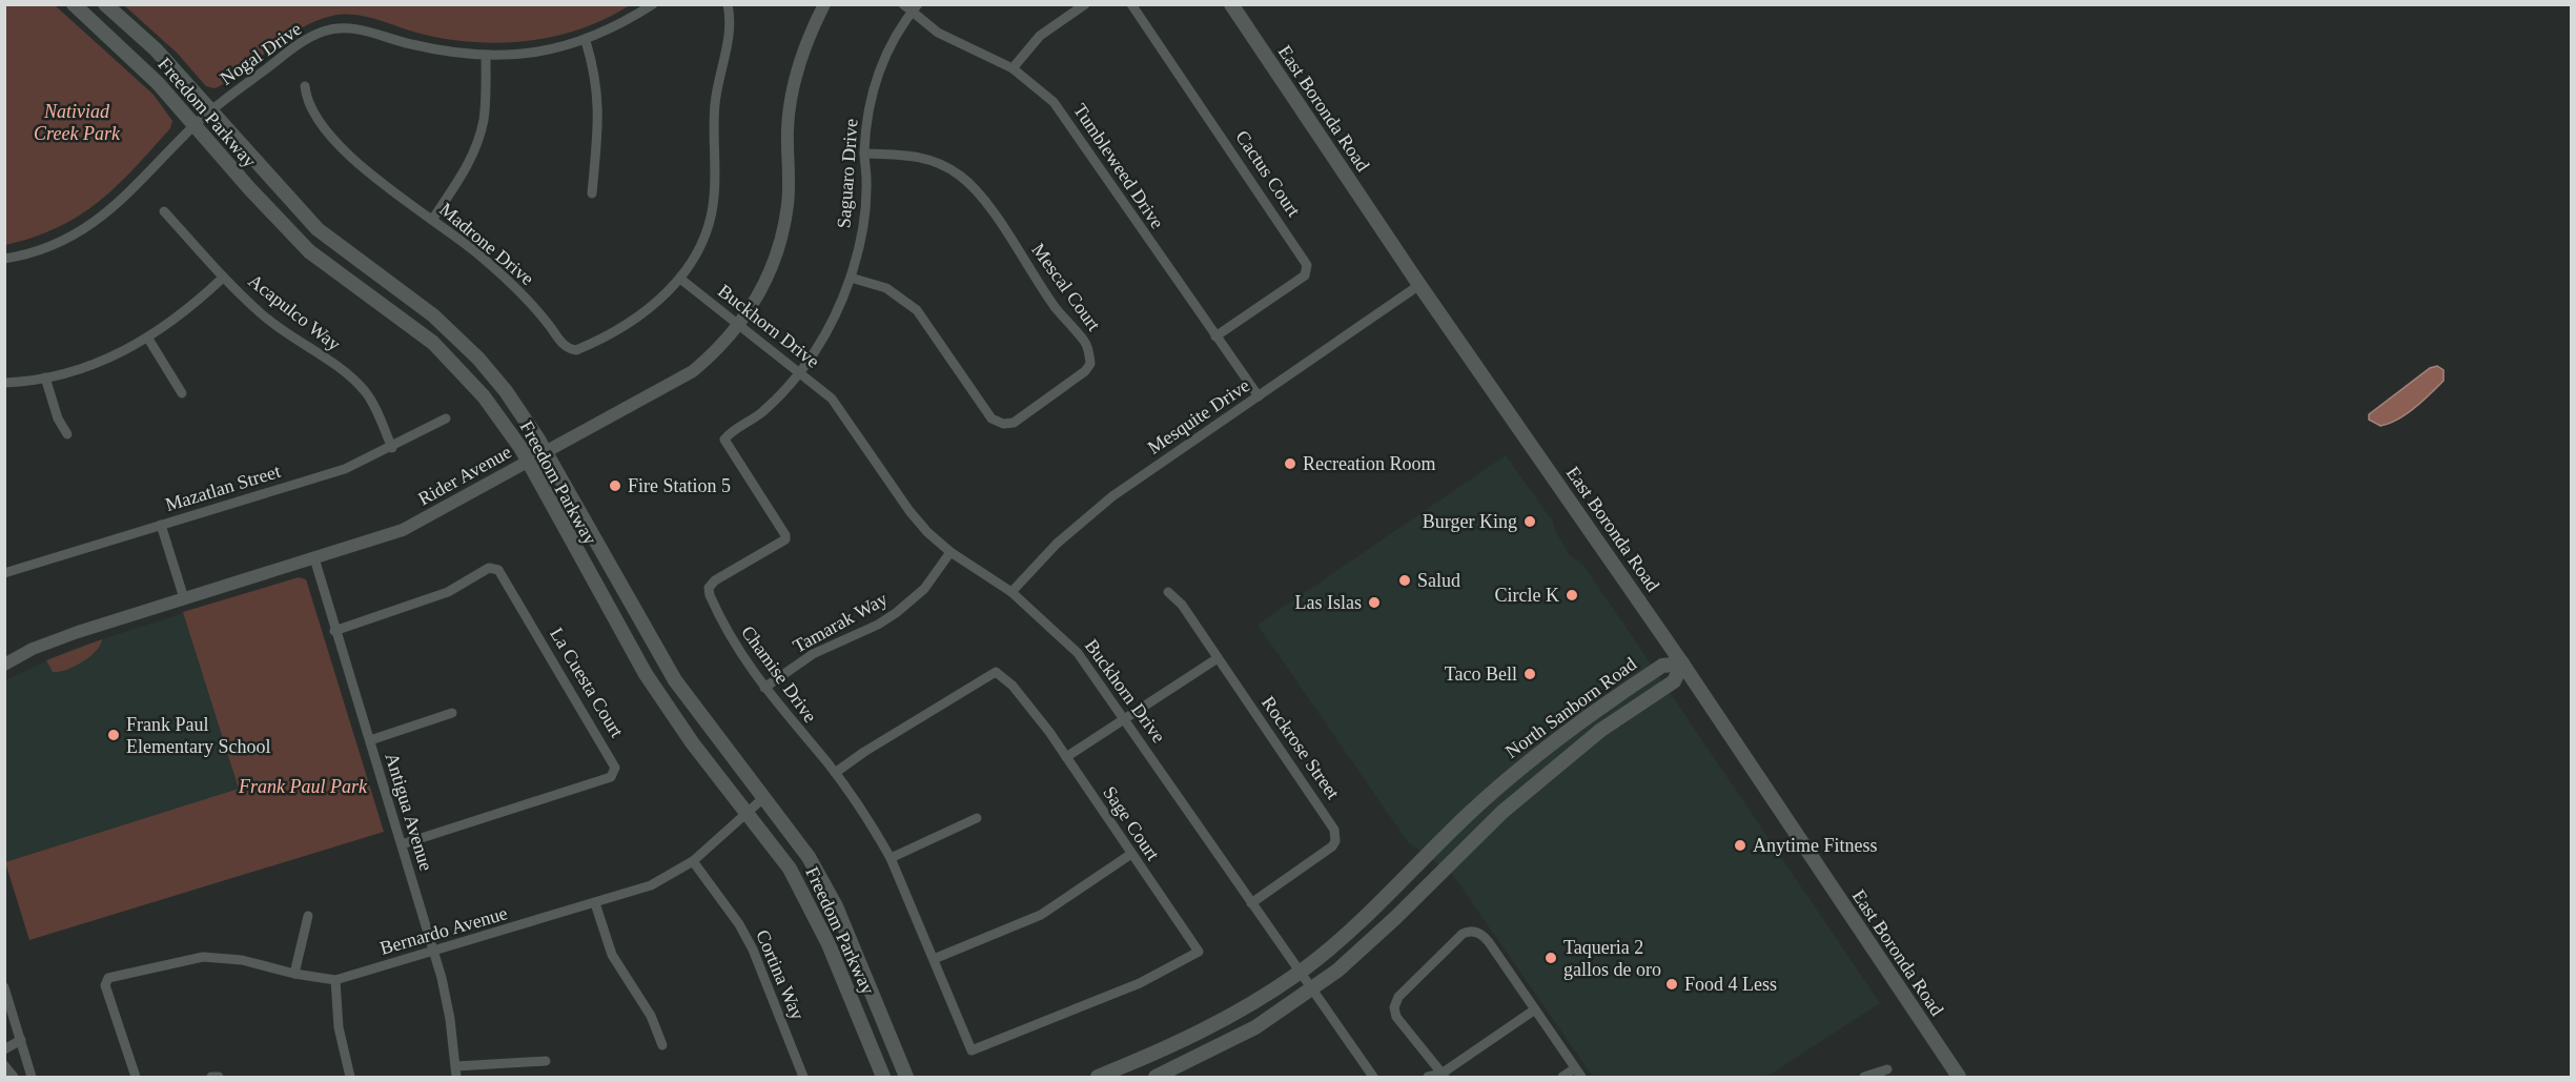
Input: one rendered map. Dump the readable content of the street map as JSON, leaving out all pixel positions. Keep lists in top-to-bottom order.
{
  "streets": {
    "main road": ["East Boronda Road", "Freedom Parkway", "North Sanborn Road"],
    "street": [
      "Nogal Drive",
      "Tumbleweed Drive",
      "Saguaro Drive",
      "Cactus Court",
      "Madrone Drive",
      "Mescal Court",
      "Acapulco Way",
      "Buckhorn Drive",
      "Mesquite Drive",
      "Rider Avenue",
      "Mazatlan Street",
      "Tamarak Way",
      "Chamise Drive",
      "La Cuesta Court",
      "Rockrose Street",
      "Antigua Avenue",
      "Sage Court",
      "Bernardo Avenue",
      "Cortina Way"
    ]
  },
  "crossings": [
    ["Nogal Drive", "Freedom Parkway"],
    ["East Boronda Road", "Mesquite Drive"],
    ["East Boronda Road", "North Sanborn Road"],
    ["Freedom Parkway", "Rider Avenue"],
    ["Freedom Parkway", "Bernardo Avenue"],
    ["Tumbleweed Drive", "Saguaro Drive"],
    ["Tumbleweed Drive", "Cactus Court"],
    ["Tumbleweed Drive", "Mesquite Drive"],
    ["Saguaro Drive", "Mescal Court"],
    ["Saguaro Drive", "Buckhorn Drive"],
    ["Saguaro Drive", "Chamise Drive"],
    ["Madrone Drive", "Buckhorn Drive"],
    ["Acapulco Way", "Mazatlan Street"],
    ["Buckhorn Drive", "Mesquite Drive"],
    ["Buckhorn Drive", "Rider Avenue"],
    ["Buckhorn Drive", "Tamarak Way"],
    ["Buckhorn Drive", "Chamise Drive"],
    ["Buckhorn Drive", "North Sanborn Road"],
    ["Buckhorn Drive", "Rockrose Street"],
    ["Rider Avenue", "Antigua Avenue"],
    ["Tamarak Way", "Chamise Drive"],
    ["Chamise Drive", "Sage Court"],
    ["La Cuesta Court", "Antigua Avenue"],
    ["Antigua Avenue", "Bernardo Avenue"],
    ["Bernardo Avenue", "Cortina Way"]
  ],
  "parks": ["Nativiad Creek Park", "Frank Paul Park"],
  "places": [
    "Recreation Room",
    "Fire Station 5",
    "Burger King",
    "Salud",
    "Circle K",
    "Las Islas",
    "Taco Bell",
    "Frank Paul Elementary School",
    "Anytime Fitness",
    "Taqueria 2 gallos de oro",
    "Food 4 Less"
  ]
}
